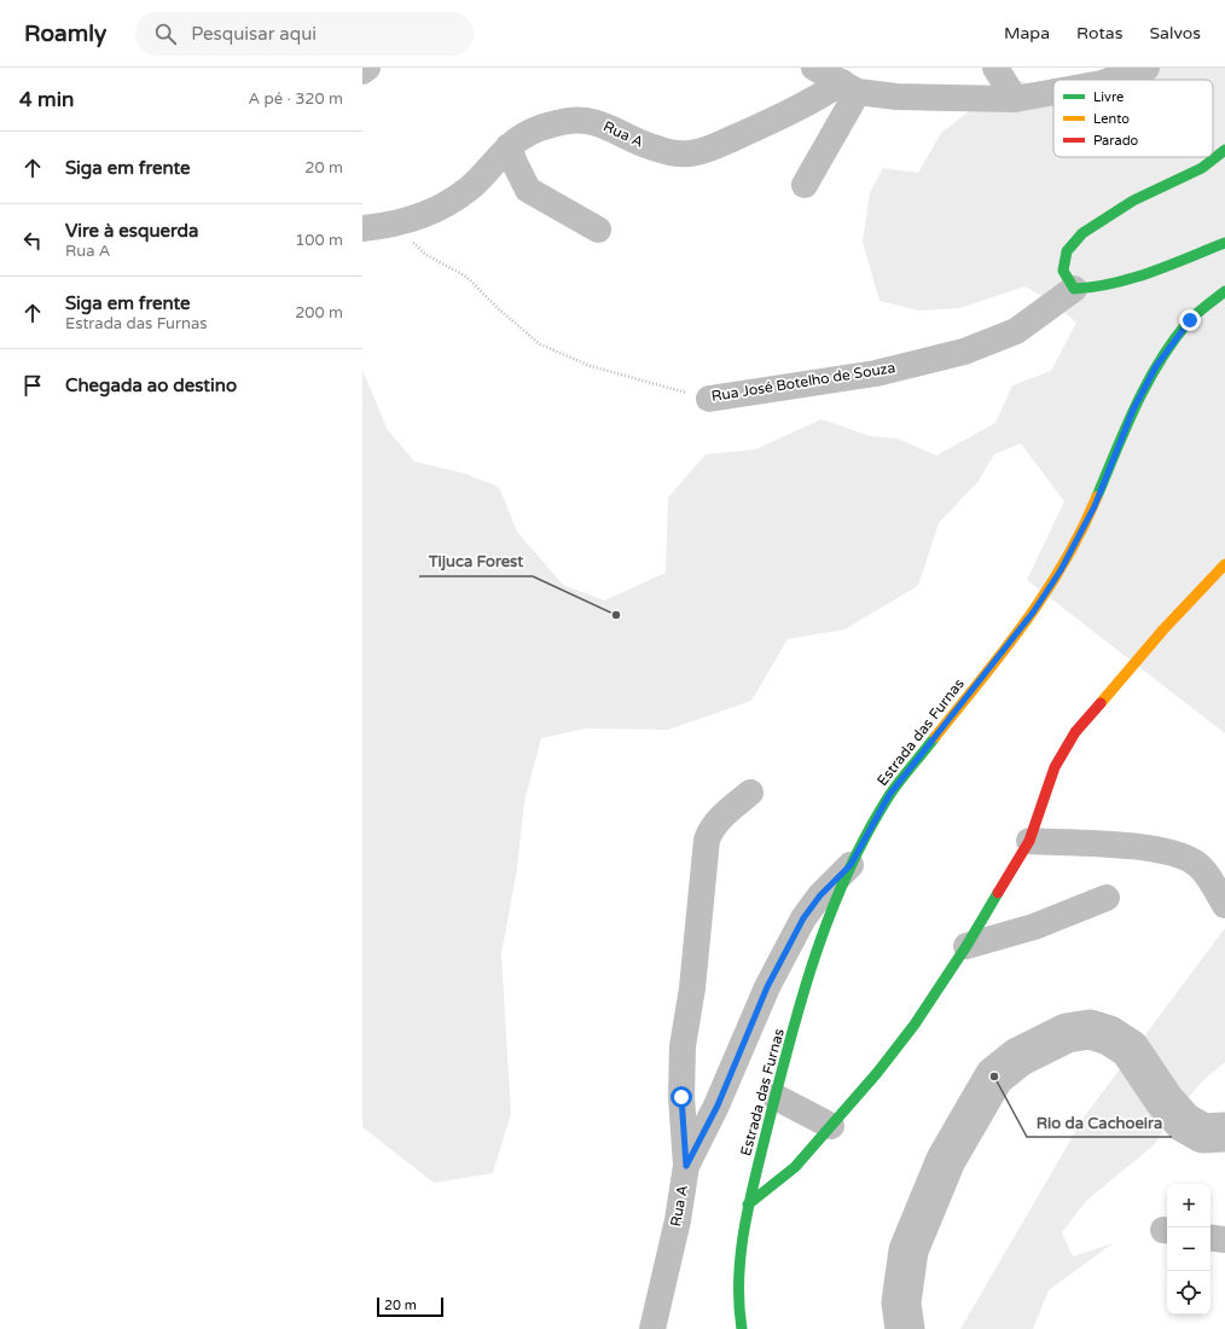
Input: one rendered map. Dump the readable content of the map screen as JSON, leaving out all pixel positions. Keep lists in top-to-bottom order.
{
  "streets": {
    "main road": ["Estrada das Furnas"],
    "street": ["Rua A", "Rua José Botelho de Souza"]
  },
  "crossings": [
    ["Rua A", "Rua José Botelho de Souza"],
    ["Rua A", "Estrada das Furnas"]
  ],
  "places": ["Tijuca Forest", "Rio da Cachoeira"],
  "legend": ["Livre", "Lento", "Parado"],
  "scale_bar": "20 m",
  "page": {
    "header": "Roamly",
    "search": "Pesquisar aqui",
    "nav": ["Mapa", "Rotas", "Salvos"],
    "heading": ["4 min", "A pé · 320 m"],
    "list": [
      ["Siga em frente", "20 m"],
      ["Vire à esquerda", "Rua A", "100 m"],
      ["Siga em frente", "Estrada das Furnas", "200 m"],
      "Chegada ao destino"
    ],
    "map_buttons": ["+", "−"],
    "scale": "20 m"
  }
}
